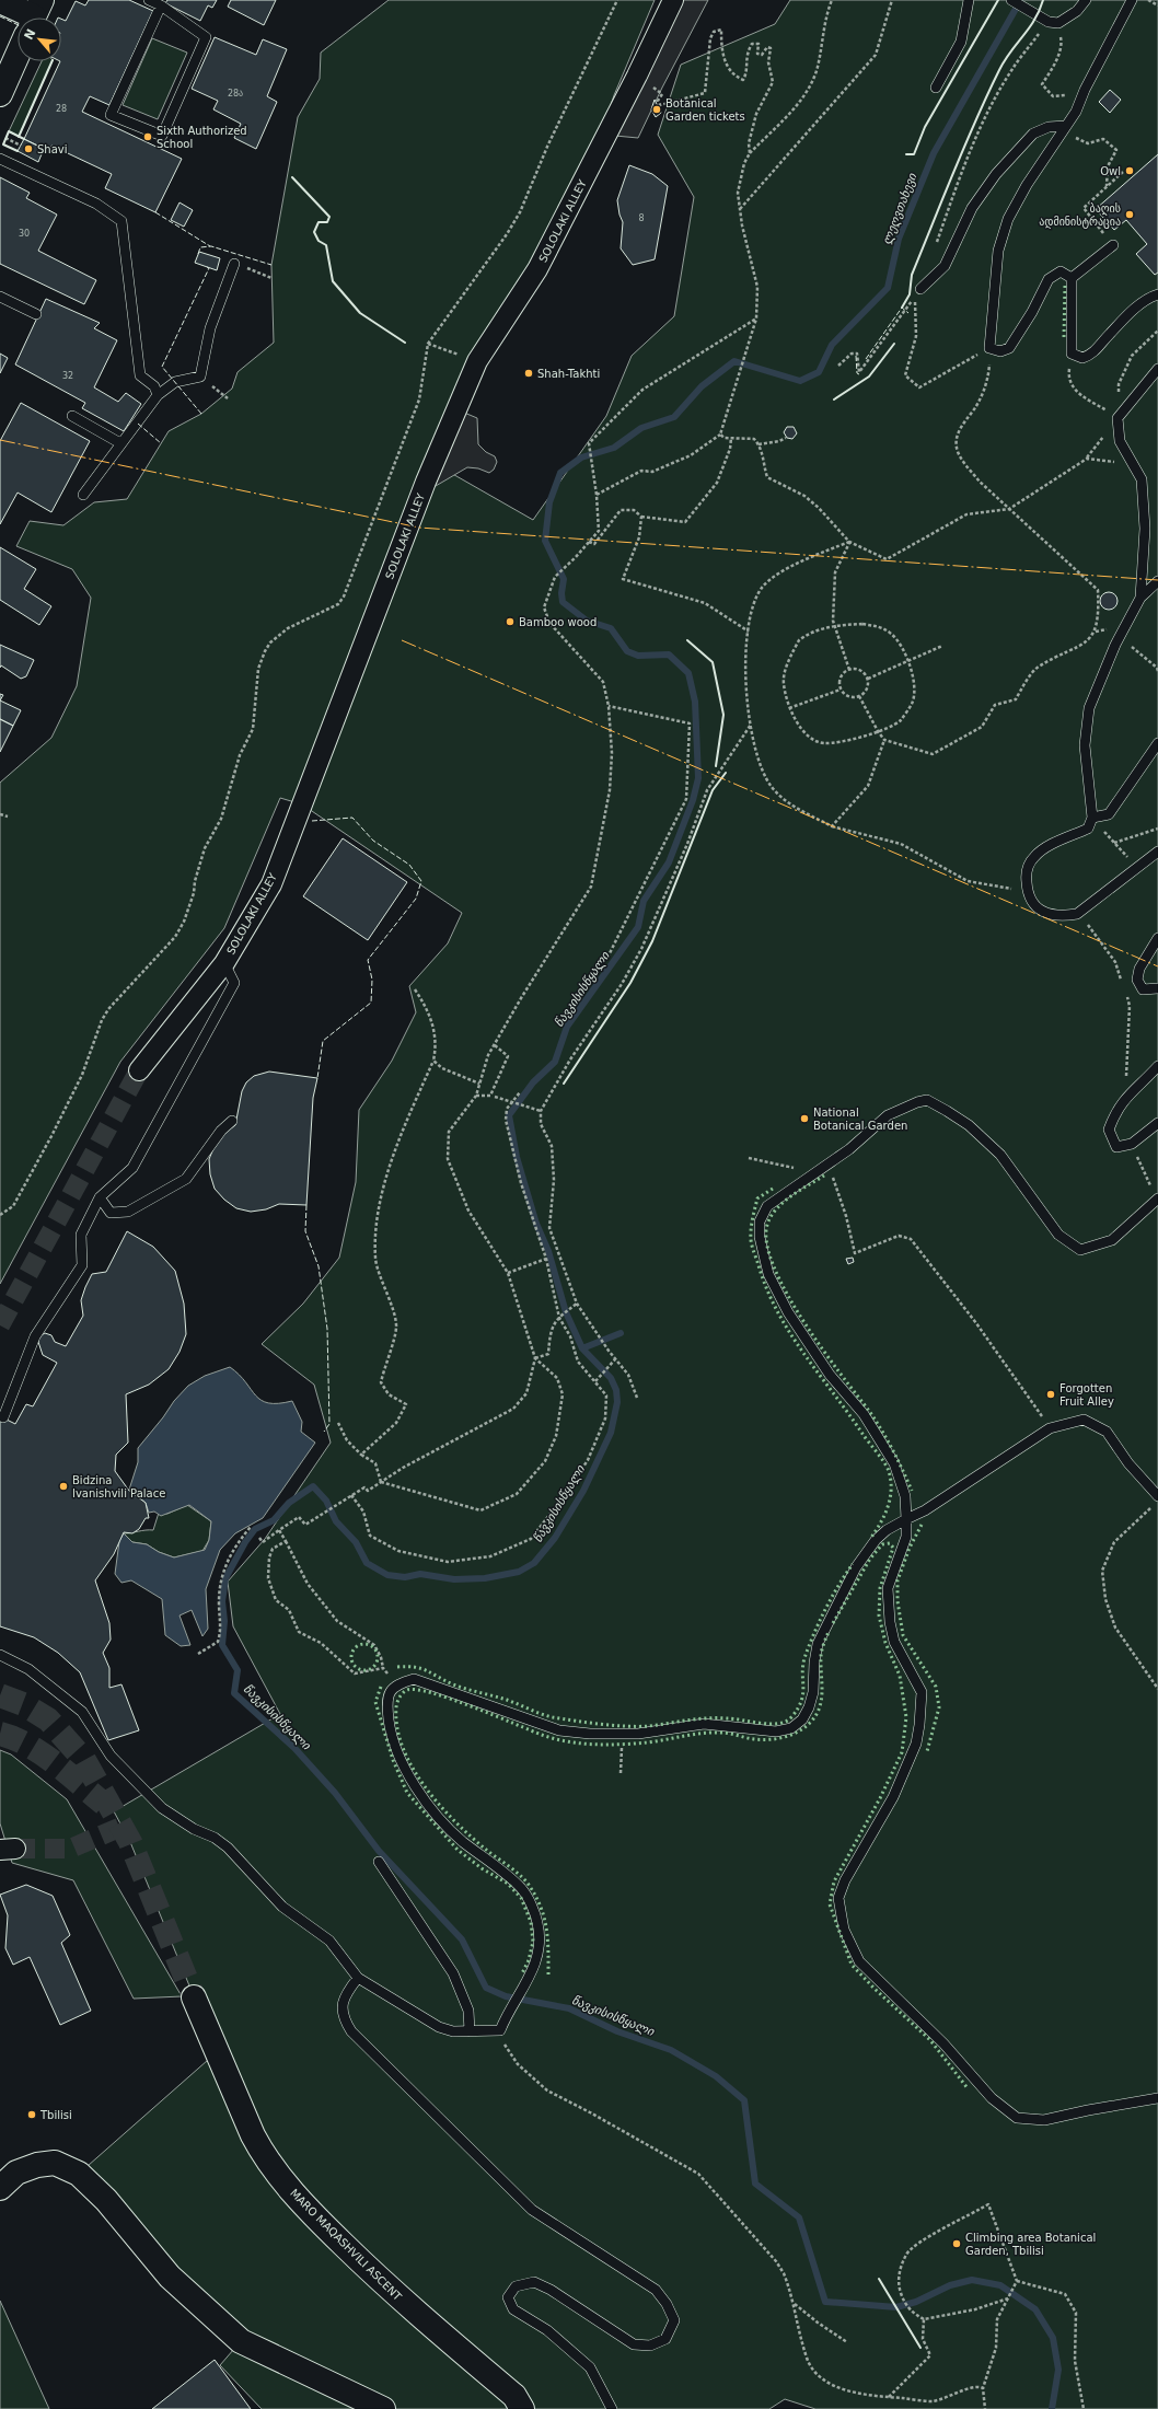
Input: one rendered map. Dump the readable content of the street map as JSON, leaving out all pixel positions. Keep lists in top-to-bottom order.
{
  "streets": {
    "main road": ["MARO MAQASHVILI ASCENT"],
    "street": ["SOLOLAKI ALLEY"]
  },
  "water": ["ლეღვთახევი", "წავკისისწყალი"],
  "places": [
    "Botanical Garden tickets",
    "Sixth Authorized School",
    "Shavi",
    "Owl",
    "ბაღის ადმინისტრაცია",
    "Shah-Takhti",
    "Bamboo wood",
    "National Botanical Garden",
    "Forgotten Fruit Alley",
    "Bidzina Ivanishvili Palace",
    "Tbilisi",
    "Climbing area Botanical Garden, Tbilisi"
  ],
  "house_numbers": [
    "28ა",
    "28",
    "8",
    "30",
    "32"
  ],
  "north": "top left"
}
